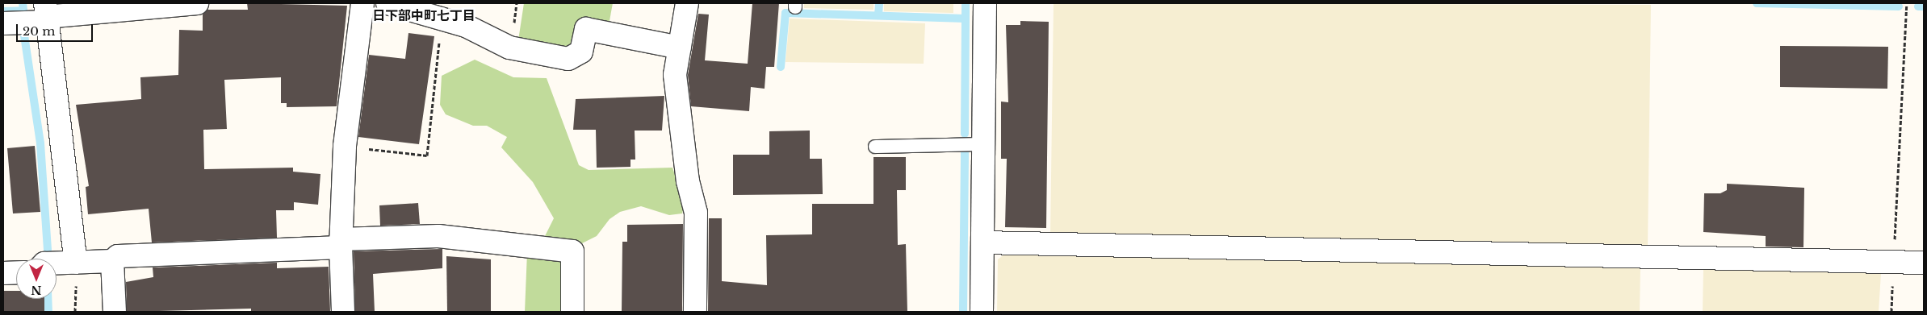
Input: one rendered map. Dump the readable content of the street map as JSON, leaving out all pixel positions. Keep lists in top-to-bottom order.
{
  "districts": ["日下部中町七丁目"],
  "scale_bar": "20 m",
  "north": "bottom"
}
